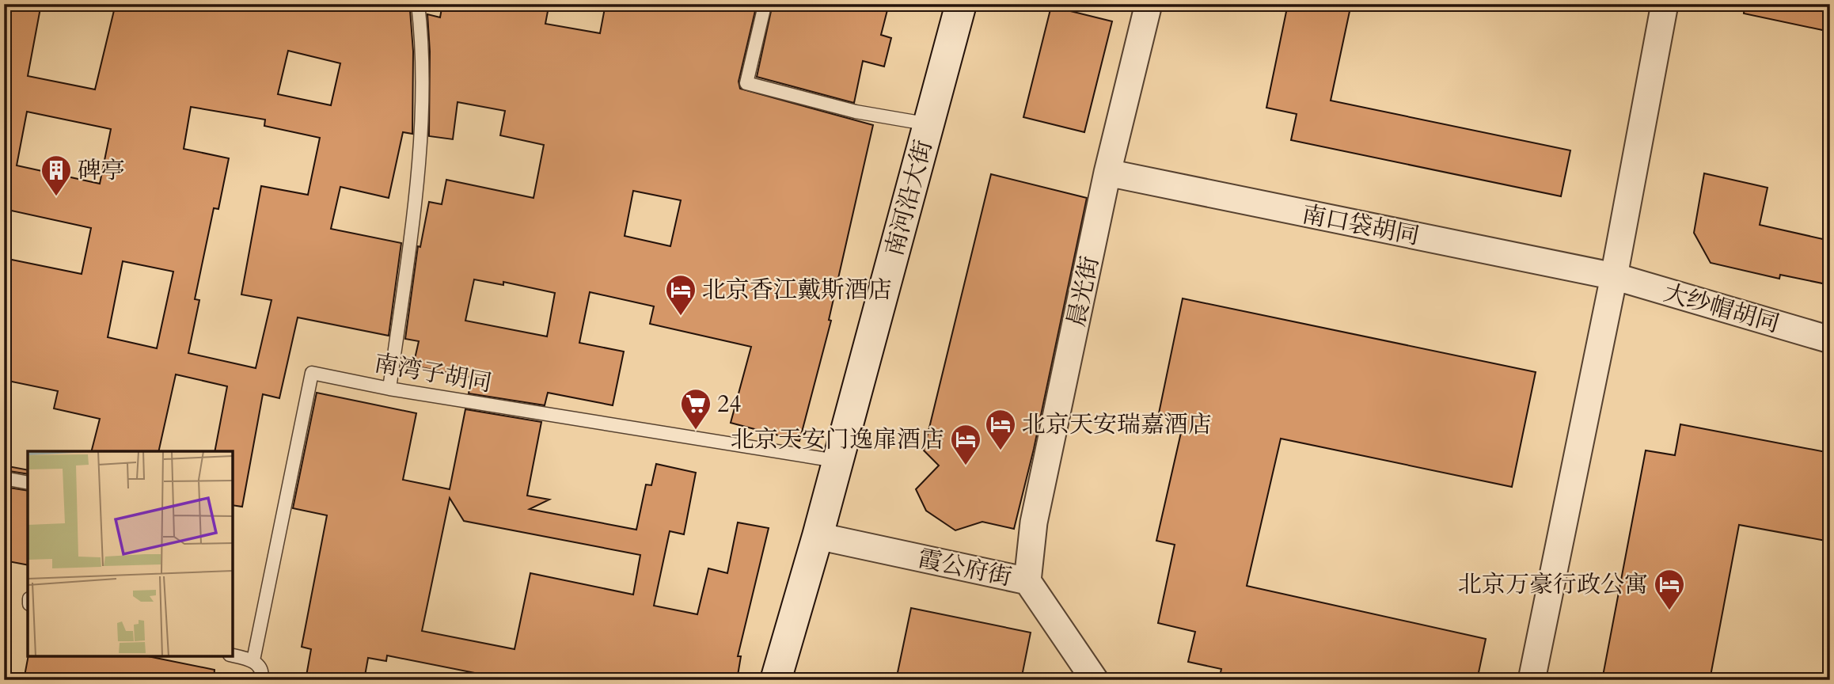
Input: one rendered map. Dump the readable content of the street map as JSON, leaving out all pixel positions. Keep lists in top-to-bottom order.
{
  "streets": {
    "main road": ["南河沿大街"],
    "street": [
      "南口袋胡同",
      "晨光街",
      "大纱帽胡同",
      "霞公府街"
    ],
    "lane": ["南湾子胡同"]
  },
  "crossings": [
    ["南河沿大街", "南湾子胡同"],
    ["南河沿大街", "霞公府街"],
    ["南口袋胡同", "晨光街"],
    ["南口袋胡同", "大纱帽胡同"],
    ["晨光街", "霞公府街"]
  ],
  "places": {
    "building": ["碑亭"],
    "hotel": [
      "北京香江戴斯酒店",
      "北京天安瑞嘉酒店",
      "北京天安门逸扉酒店",
      "北京万豪行政公寓"
    ],
    "supermarket": ["24"]
  }
}
